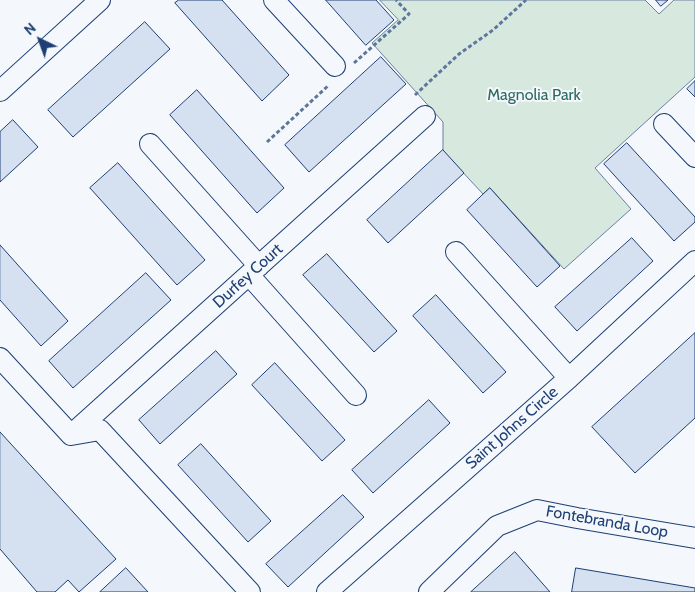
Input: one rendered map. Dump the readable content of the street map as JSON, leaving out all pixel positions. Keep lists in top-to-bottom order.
{
  "streets": {
    "street": ["Durfey Court", "Saint Johns Circle", "Fontebranda Loop"]
  },
  "parks": ["Magnolia Park"],
  "north": "top left"
}
